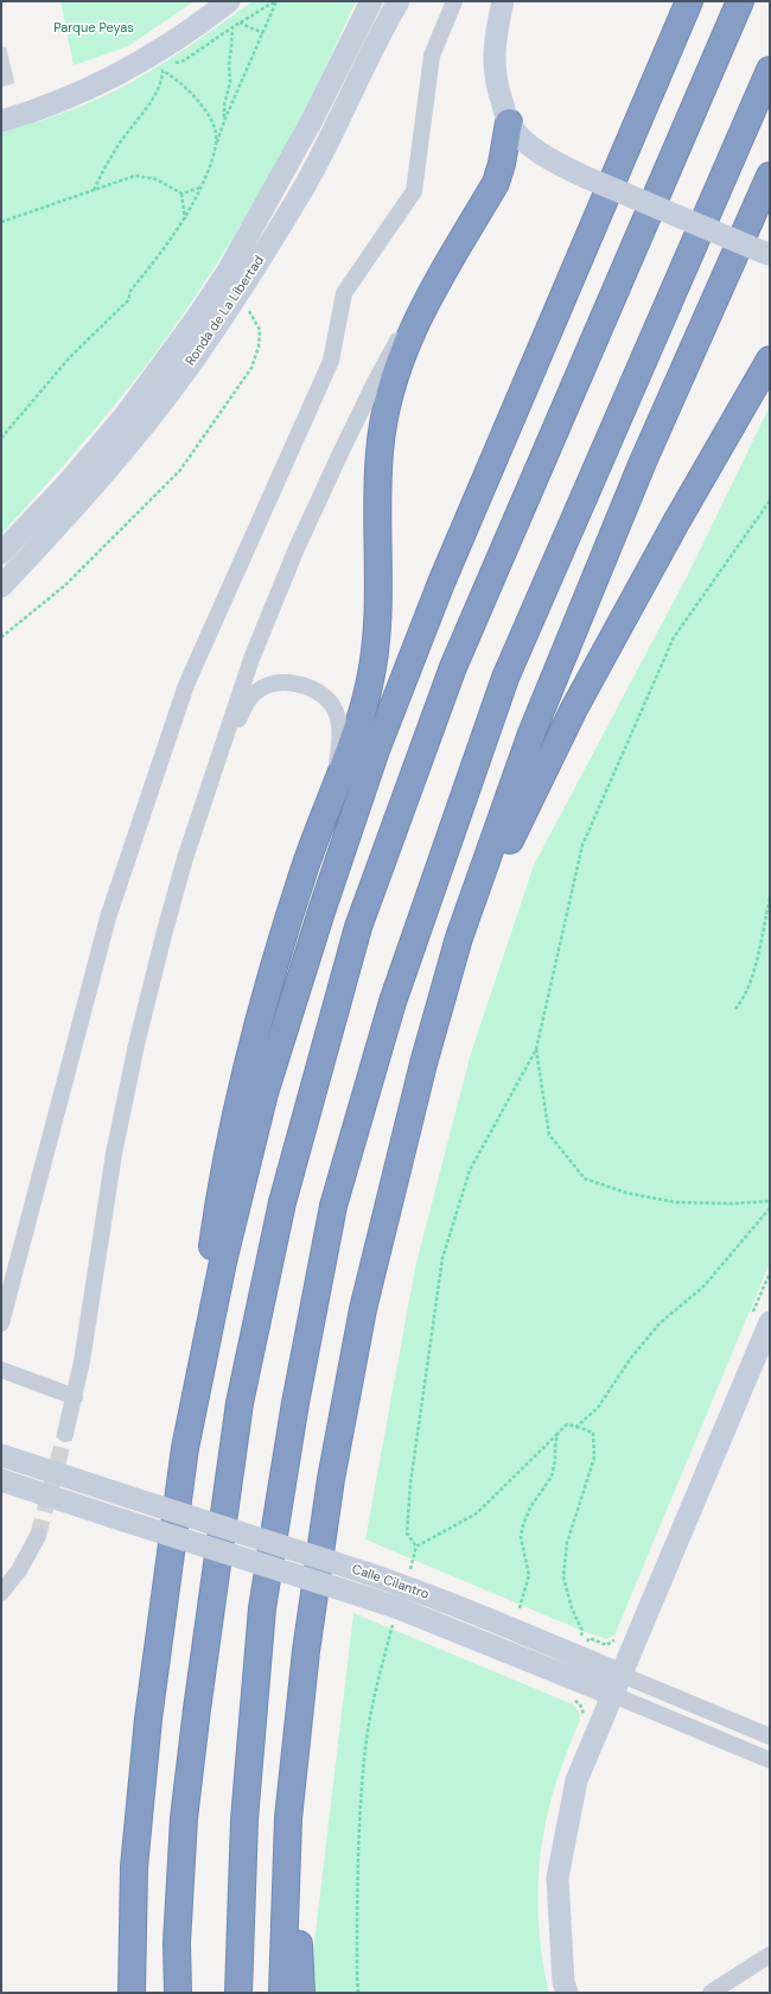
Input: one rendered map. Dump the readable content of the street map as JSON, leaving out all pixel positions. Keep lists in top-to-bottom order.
{
  "streets": {
    "street": ["Ronda de La Libertad", "Calle Cilantro"]
  },
  "parks": ["Parque Peyas"]
}
